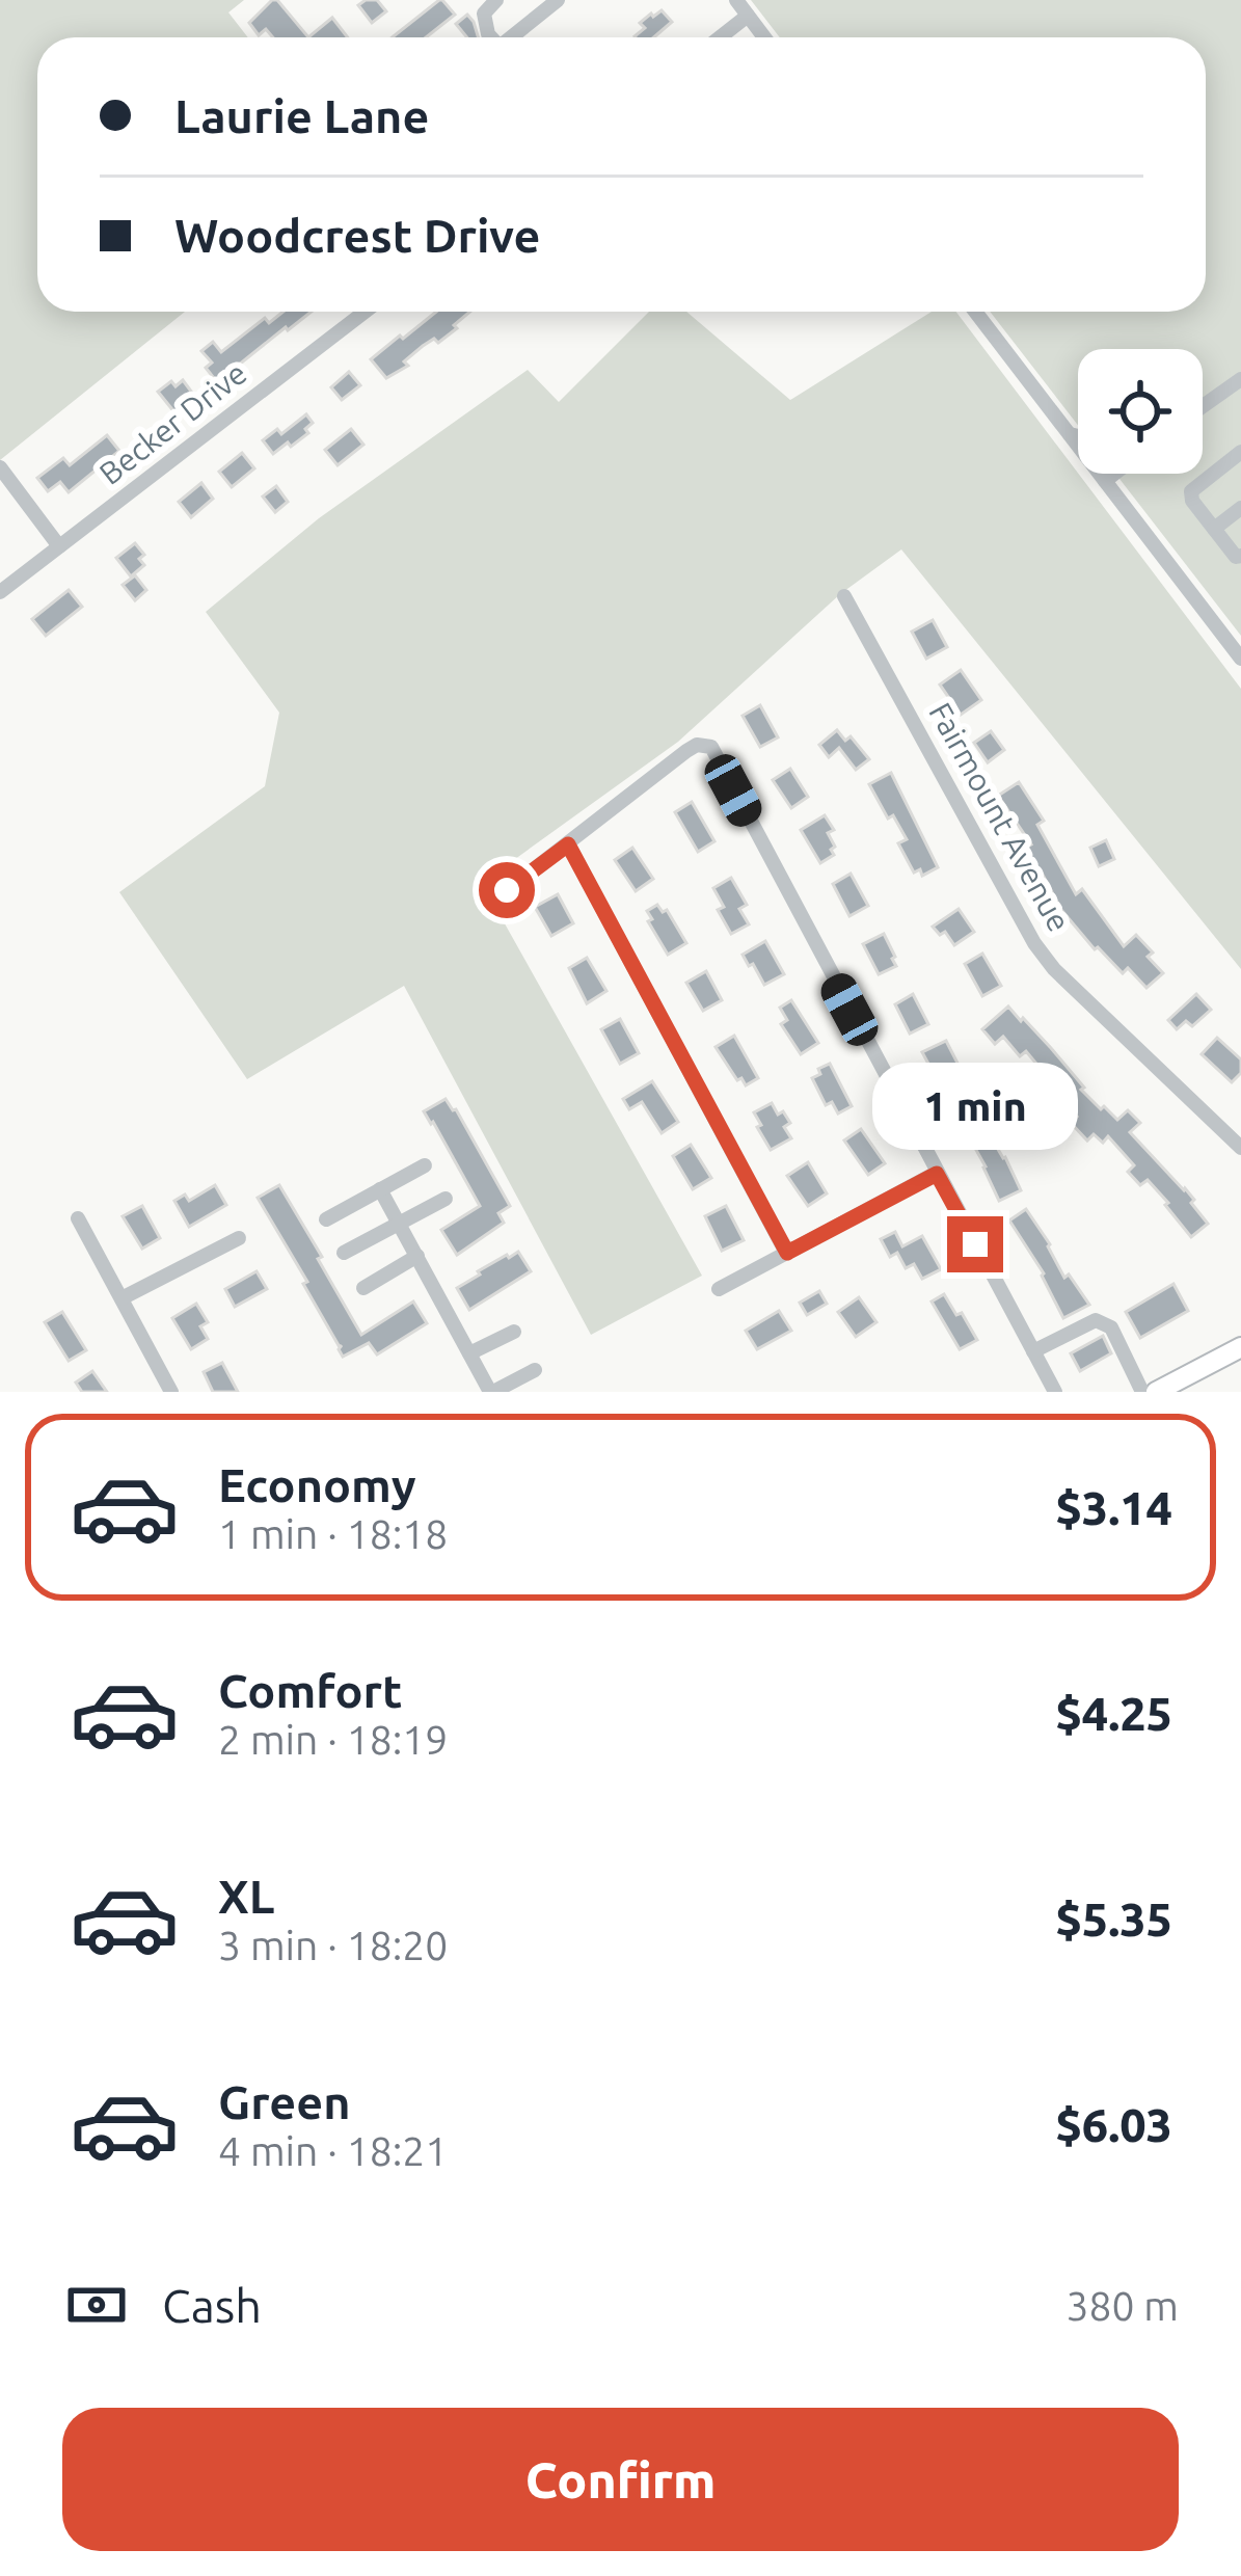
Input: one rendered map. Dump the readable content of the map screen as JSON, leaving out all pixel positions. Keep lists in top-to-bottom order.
{
  "streets": {
    "street": ["Becker Drive", "Fairmount Avenue"]
  },
  "page": {
    "banner": ["Laurie Lane", "Woodcrest Drive"],
    "bubble": "1 min",
    "list": [
      {
        "name": "Economy",
        "note": "1 min · 18:18",
        "value": "$3.14"
      },
      {
        "name": "Comfort",
        "note": "2 min · 18:19",
        "value": "$4.25"
      },
      {
        "name": "XL",
        "note": "3 min · 18:20",
        "value": "$5.35"
      },
      {
        "name": "Green",
        "note": "4 min · 18:21",
        "value": "$6.03"
      }
    ],
    "pay": ["Cash", "380 m"],
    "buttons": "Confirm"
  }
}
